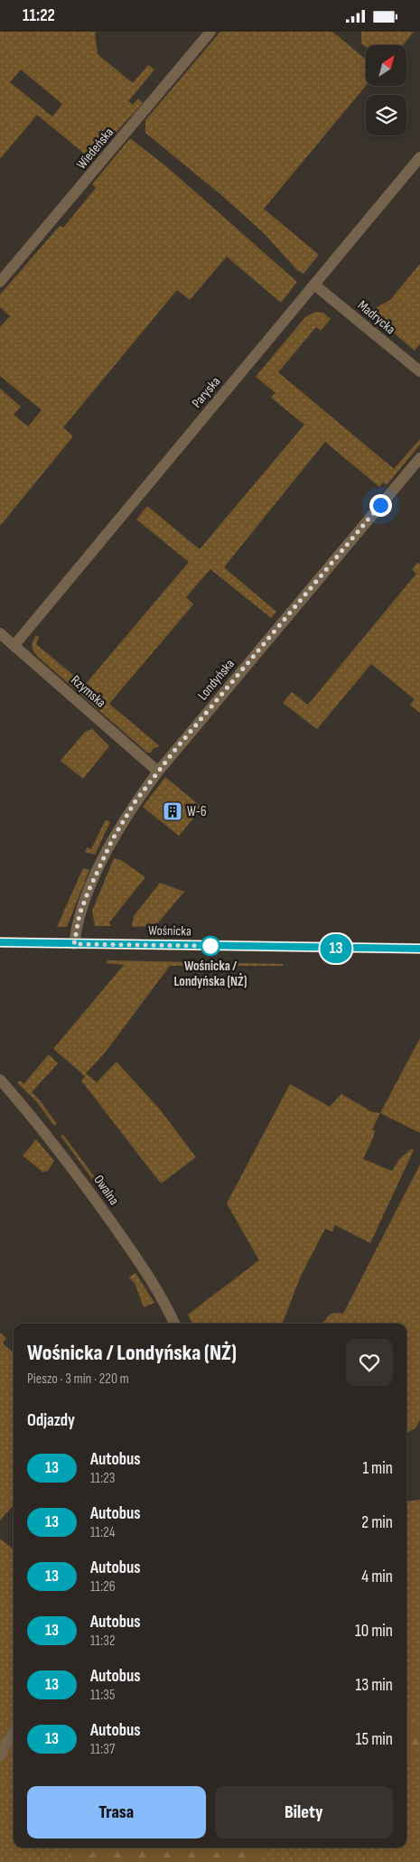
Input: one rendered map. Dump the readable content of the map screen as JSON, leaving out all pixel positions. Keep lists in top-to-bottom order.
{
  "streets": {
    "street": [
      "Wiedeńska",
      "Madrycka",
      "Paryska",
      "Londyńska",
      "Rzymska",
      "Wośnicka",
      "Owalna"
    ]
  },
  "crossings": [
    ["Madrycka", "Paryska"],
    ["Paryska", "Rzymska"],
    ["Londyńska", "Rzymska"],
    ["Londyńska", "Wośnicka"]
  ],
  "places": {
    "building": ["W-6"],
    "other": ["Wośnicka / Londyńska (NŻ)"]
  },
  "lines": ["bus line 13"],
  "north": "top right",
  "page": {
    "status": "11:22",
    "on_map": "13",
    "heading": [
      ["Wośnicka / Londyńska (NŻ)", "Pieszo · 3 min · 220 m"],
      "Odjazdy"
    ],
    "list": [
      {
        "mark": "13",
        "name": "Autobus",
        "note": "11:23",
        "value": "1 min"
      },
      {
        "mark": "13",
        "name": "Autobus",
        "note": "11:24",
        "value": "2 min"
      },
      {
        "mark": "13",
        "name": "Autobus",
        "note": "11:26",
        "value": "4 min"
      },
      {
        "mark": "13",
        "name": "Autobus",
        "note": "11:32",
        "value": "10 min"
      },
      {
        "mark": "13",
        "name": "Autobus",
        "note": "11:35",
        "value": "13 min"
      },
      {
        "mark": "13",
        "name": "Autobus",
        "note": "11:37",
        "value": "15 min"
      }
    ],
    "buttons": ["Trasa", "Bilety"]
  }
}
